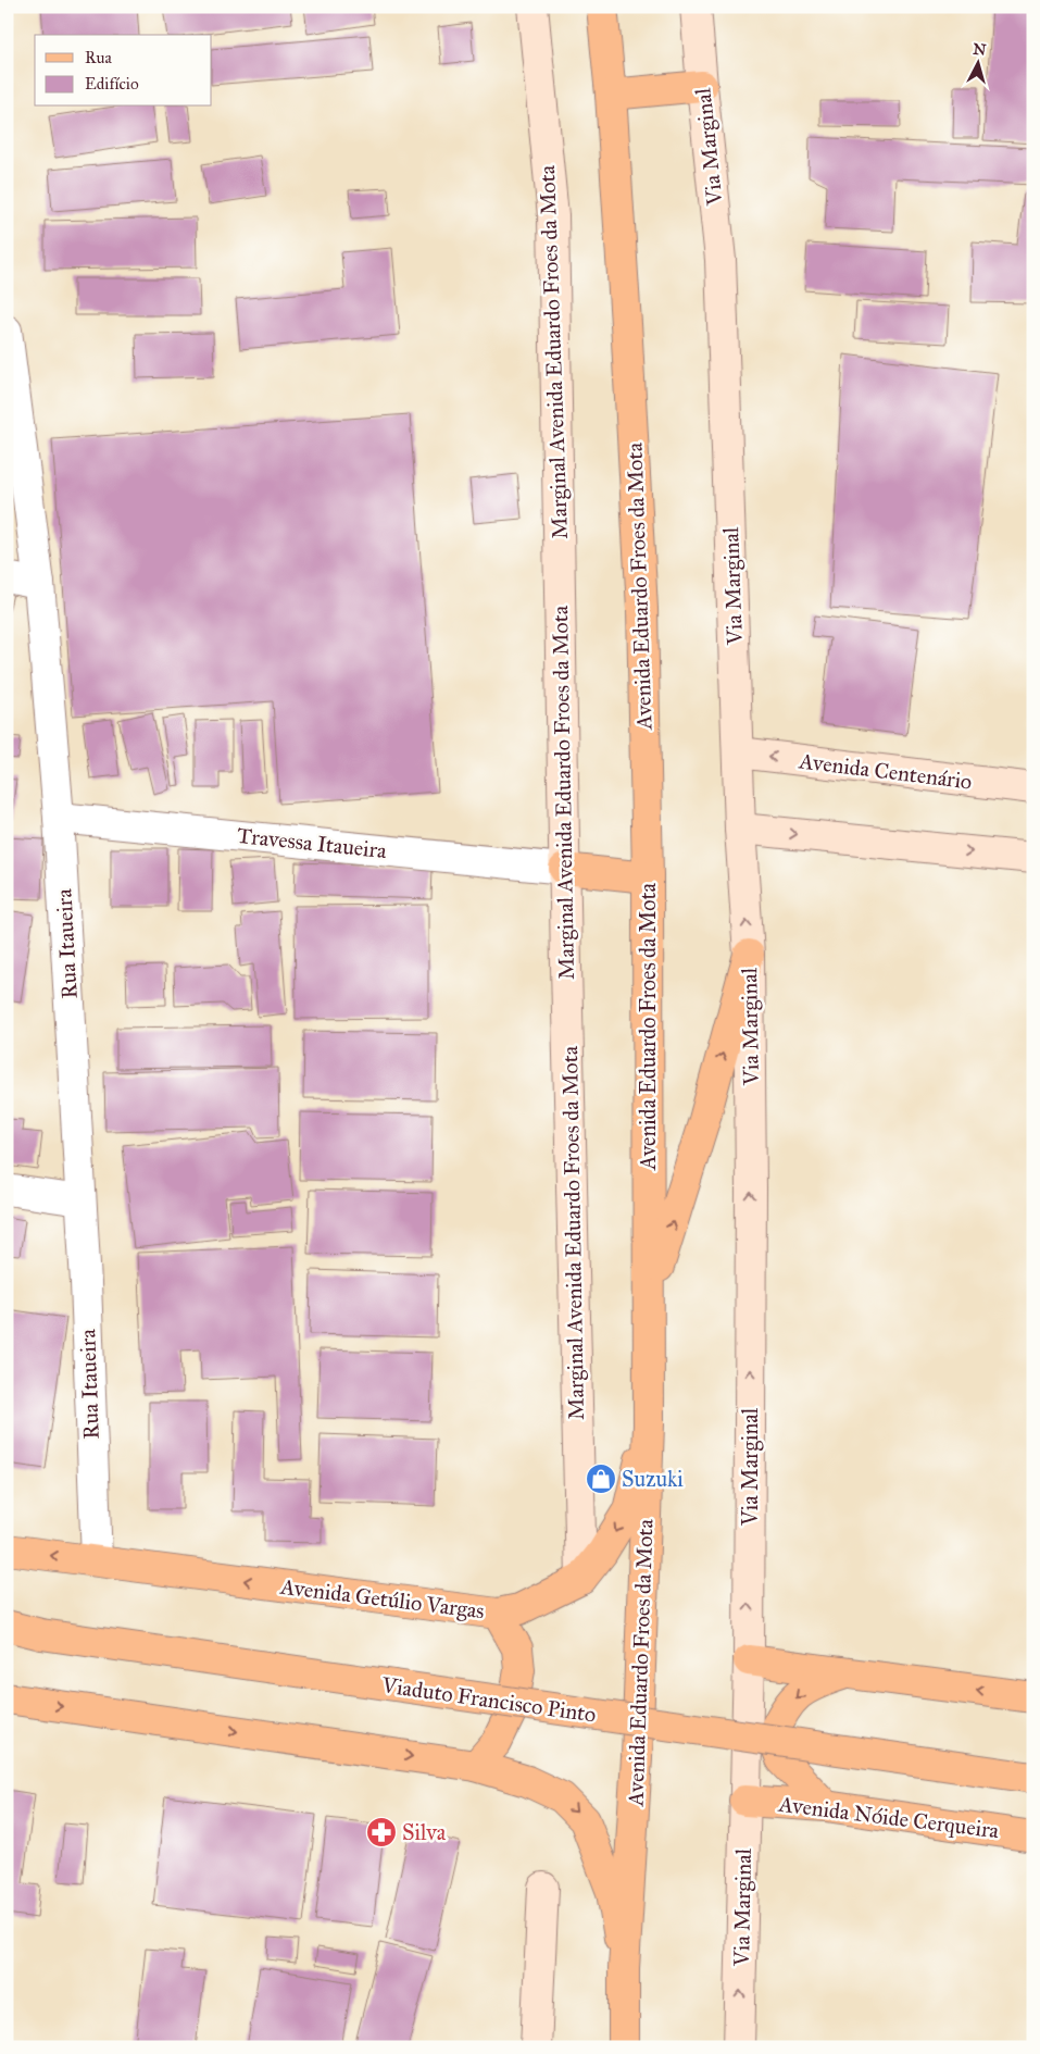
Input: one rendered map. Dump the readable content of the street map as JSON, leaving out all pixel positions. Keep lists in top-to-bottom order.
{
  "streets": {
    "main road": [
      "Avenida Eduardo Froes da Mota",
      "Avenida Getúlio Vargas",
      "Viaduto Francisco Pinto",
      "Avenida Nóide Cerqueira"
    ],
    "street": [
      "Via Marginal",
      "Marginal Avenida Eduardo Froes da Mota",
      "Avenida Centenário",
      "Travessa Itaueira",
      "Rua Itaueira"
    ]
  },
  "crossings": [
    ["Via Marginal", "Avenida Centenário"],
    ["Via Marginal", "Avenida Nóide Cerqueira"],
    ["Marginal Avenida Eduardo Froes da Mota", "Travessa Itaueira"],
    ["Marginal Avenida Eduardo Froes da Mota", "Avenida Getúlio Vargas"],
    ["Avenida Eduardo Froes da Mota", "Avenida Getúlio Vargas"],
    ["Travessa Itaueira", "Rua Itaueira"],
    ["Rua Itaueira", "Avenida Getúlio Vargas"]
  ],
  "one_way": ["Via Marginal"],
  "places": {
    "shop": ["Suzuki"],
    "pharmacy": ["Silva"]
  },
  "legend": ["Rua", "Edifício"],
  "north": "top"
}
